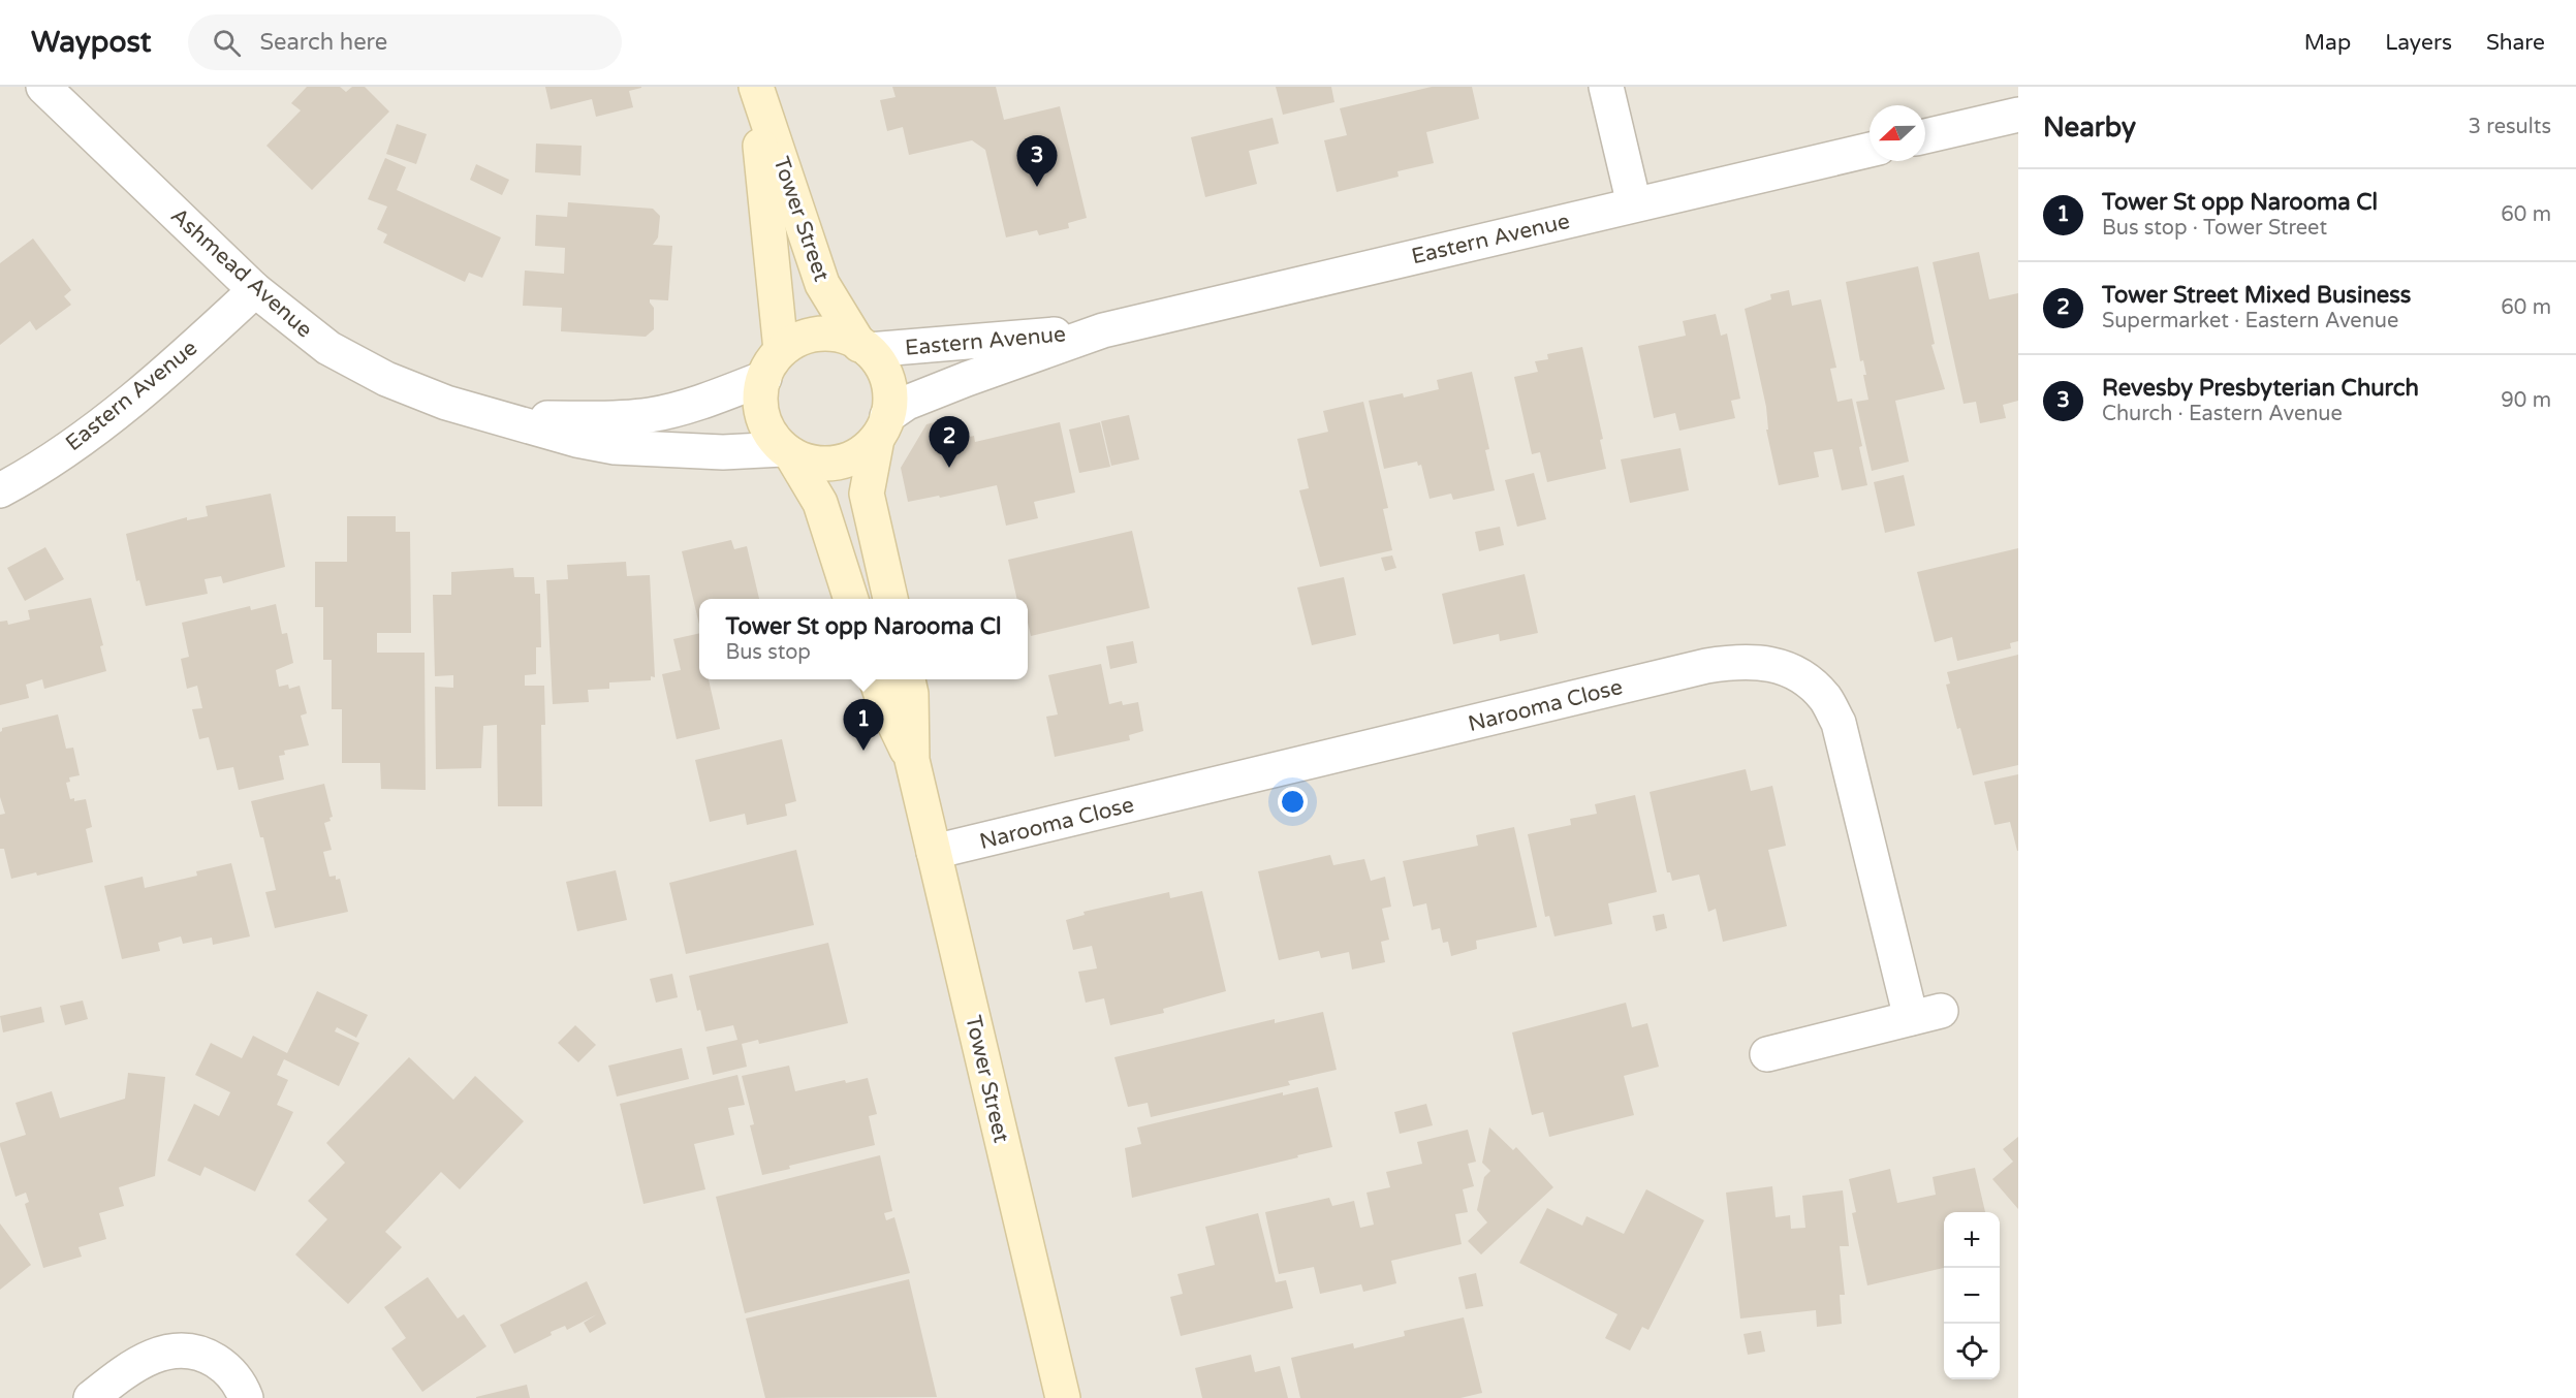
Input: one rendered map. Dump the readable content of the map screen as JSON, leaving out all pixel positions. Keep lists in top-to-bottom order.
{
  "streets": {
    "main road": ["Tower Street"],
    "street": ["Eastern Avenue", "Ashmead Avenue", "Narooma Close"]
  },
  "crossings": [
    ["Tower Street", "Eastern Avenue"],
    ["Tower Street", "Ashmead Avenue"],
    ["Tower Street", "Narooma Close"],
    ["Eastern Avenue", "Ashmead Avenue"]
  ],
  "north": "left",
  "page": {
    "header": "Waypost",
    "search": "Search here",
    "nav": ["Map", "Layers", "Share"],
    "heading": ["Nearby", "3 results"],
    "pins": ["3", "2", "1"],
    "list": [
      {
        "mark": "1",
        "name": "Tower St opp Narooma Cl",
        "note": "Bus stop · Tower Street",
        "value": "60 m"
      },
      {
        "mark": "2",
        "name": "Tower Street Mixed Business",
        "note": "Supermarket · Eastern Avenue",
        "value": "60 m"
      },
      {
        "mark": "3",
        "name": "Revesby Presbyterian Church",
        "note": "Church · Eastern Avenue",
        "value": "90 m"
      }
    ],
    "popup": ["Tower St opp Narooma Cl", "Bus stop"],
    "map_buttons": ["+", "−"]
  }
}
